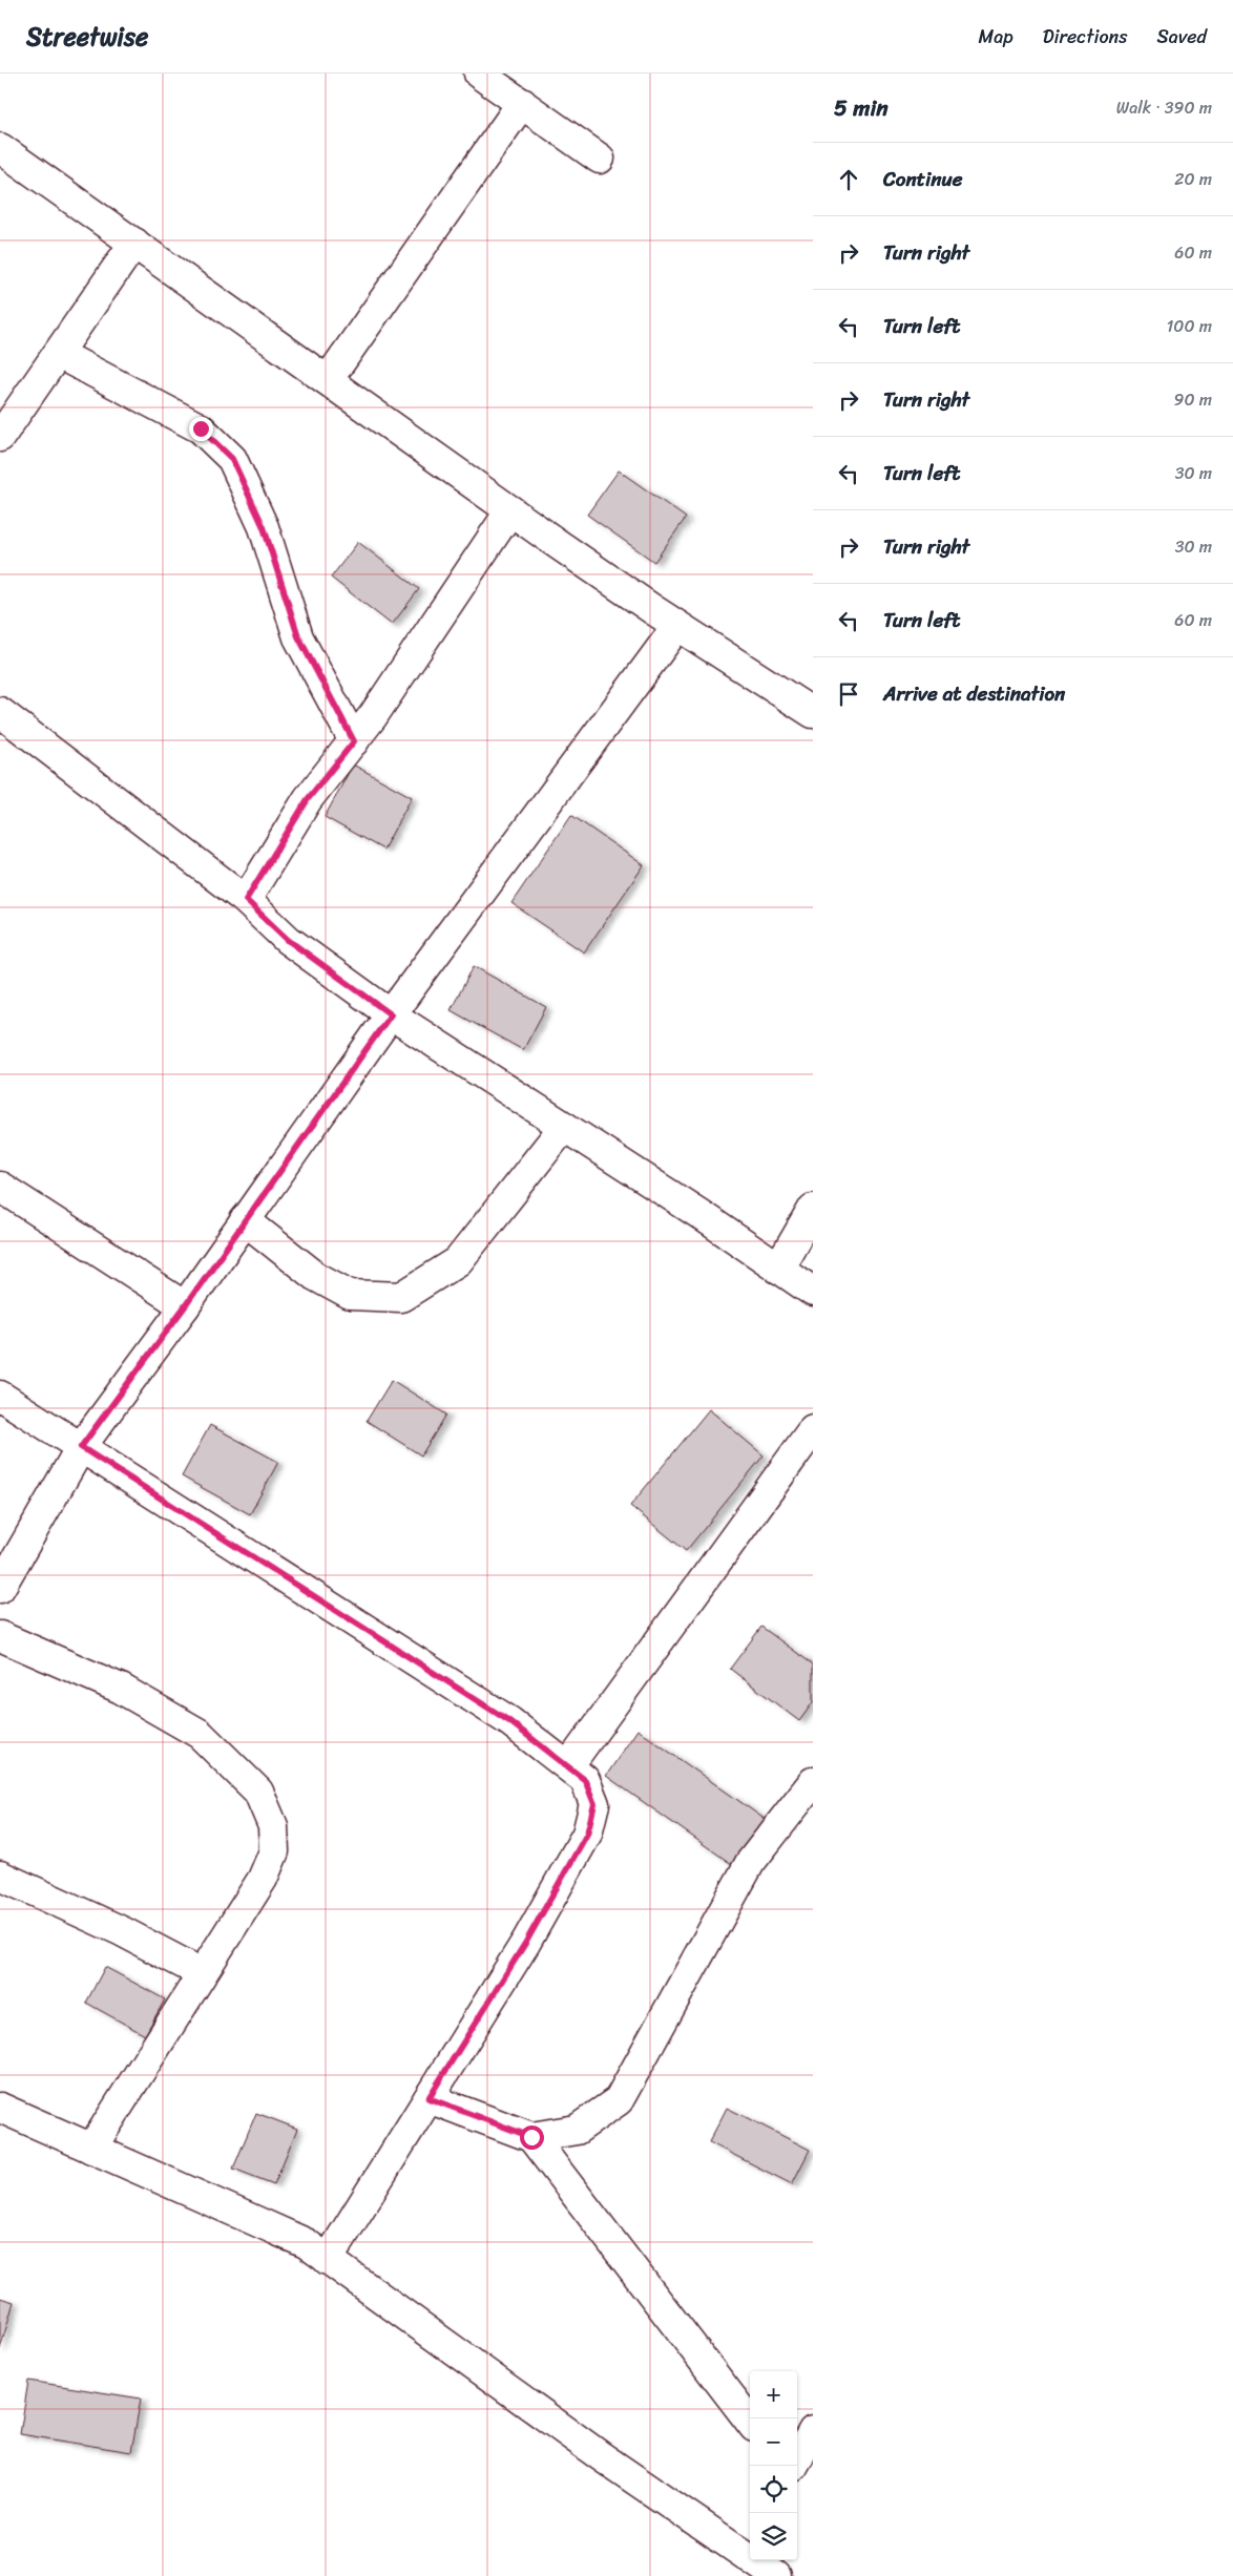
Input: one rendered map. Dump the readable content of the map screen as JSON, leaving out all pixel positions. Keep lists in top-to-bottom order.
{
  "page": {
    "header": "Streetwise",
    "nav": ["Map", "Directions", "Saved"],
    "heading": ["5 min", "Walk · 390 m"],
    "list": [
      ["Continue", "20 m"],
      ["Turn right", "60 m"],
      ["Turn left", "100 m"],
      ["Turn right", "90 m"],
      ["Turn left", "30 m"],
      ["Turn right", "30 m"],
      ["Turn left", "60 m"],
      "Arrive at destination"
    ],
    "map_buttons": ["+", "−"]
  }
}
